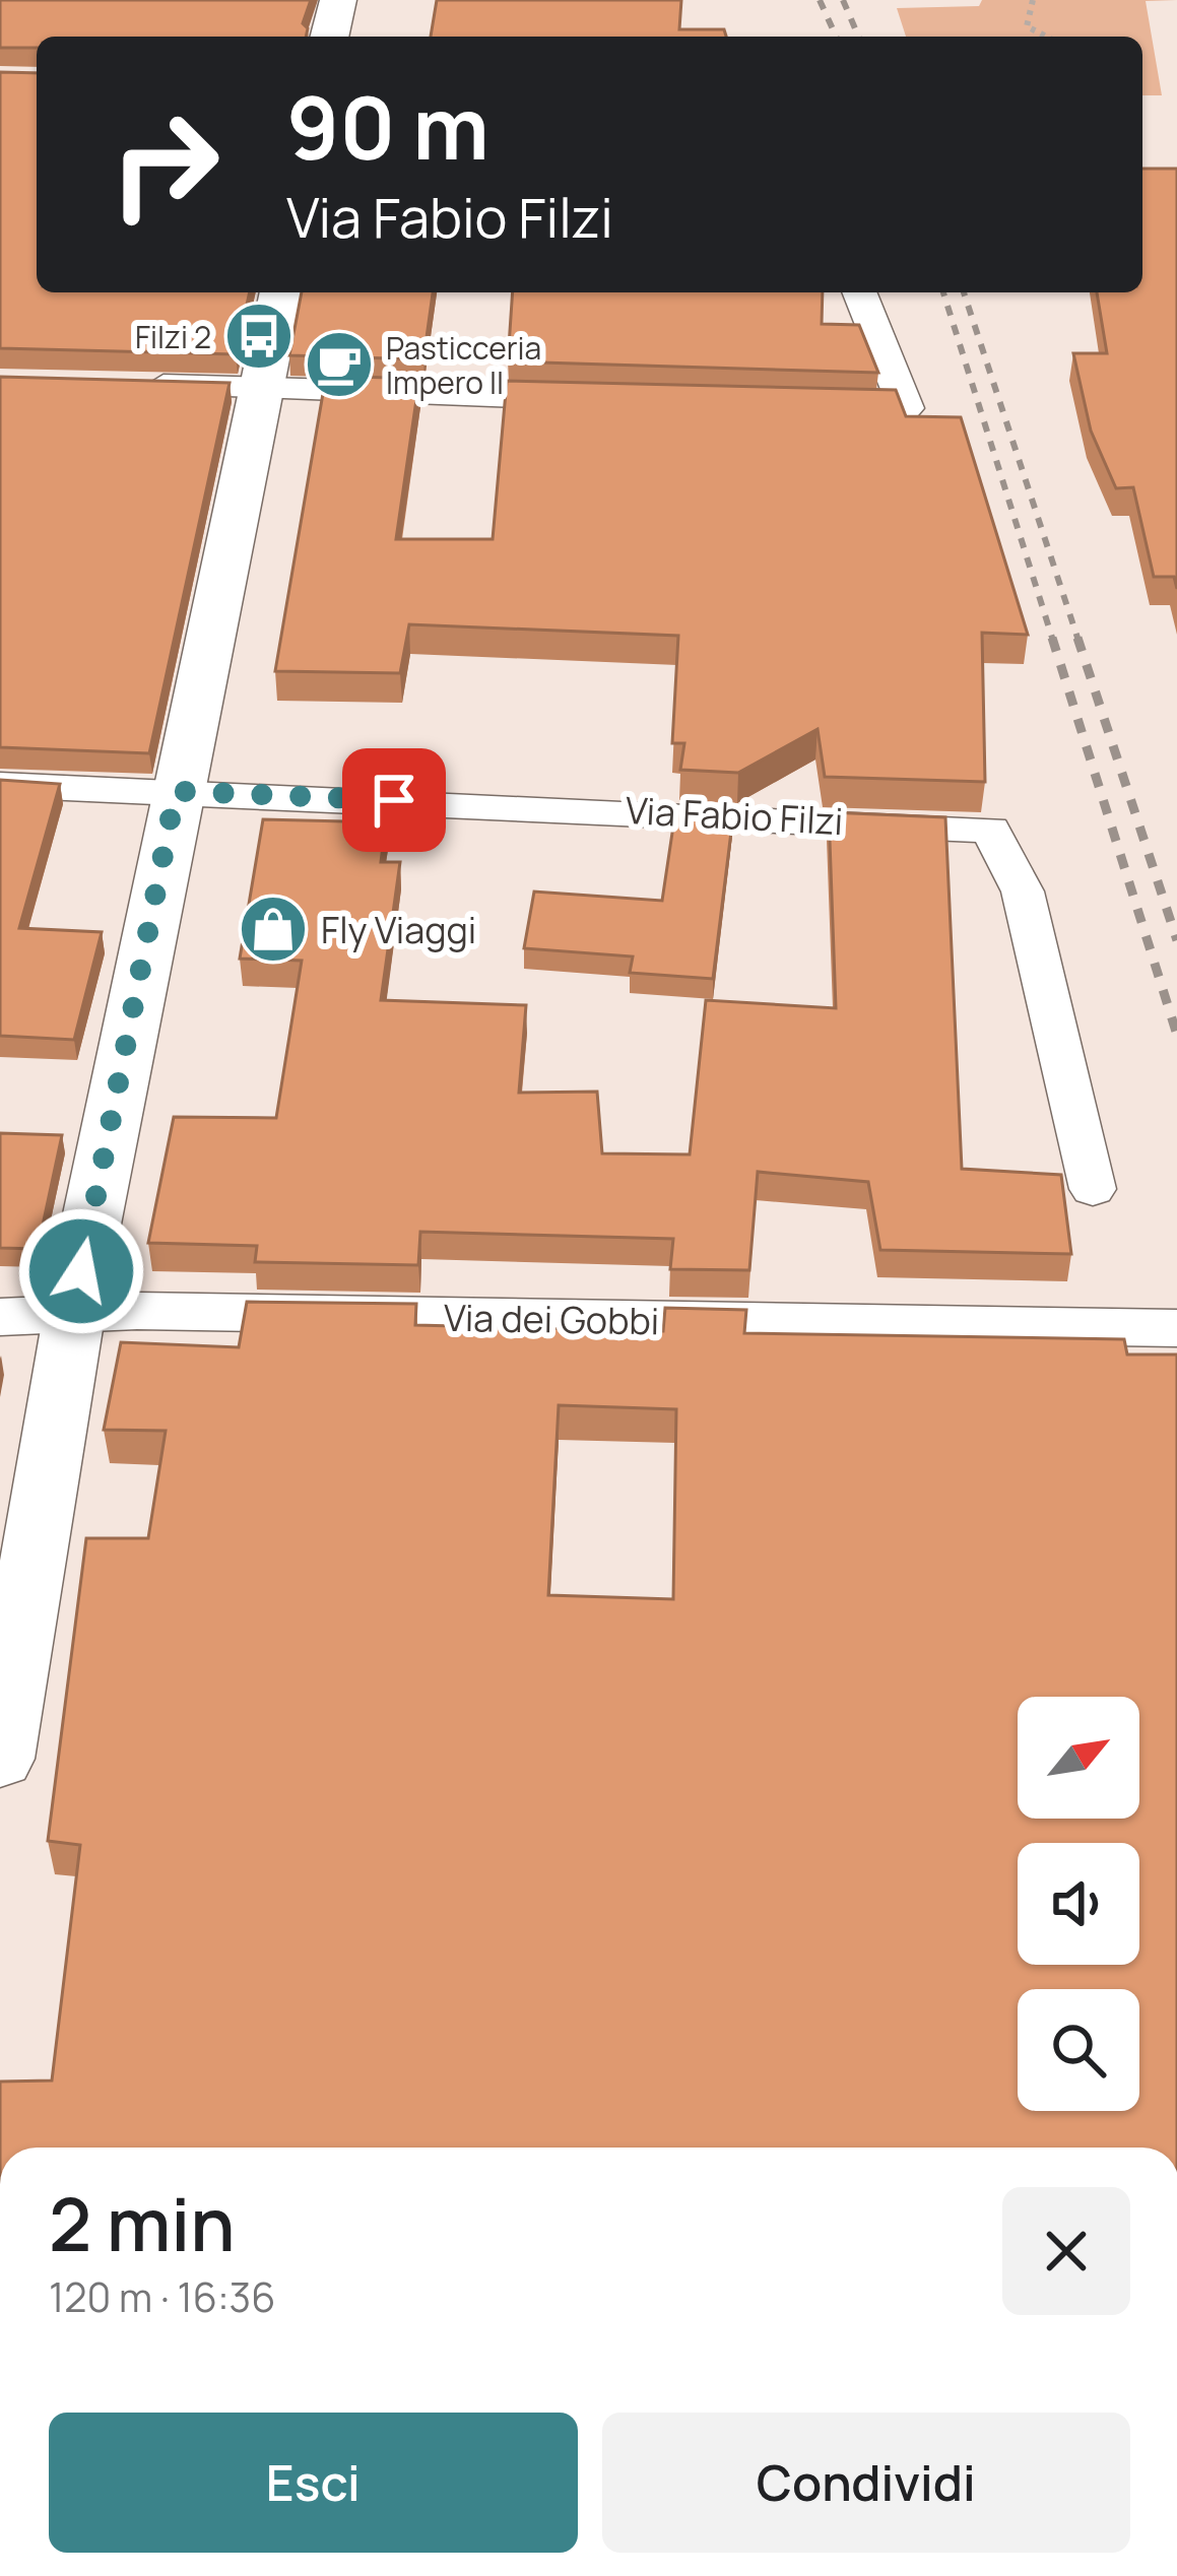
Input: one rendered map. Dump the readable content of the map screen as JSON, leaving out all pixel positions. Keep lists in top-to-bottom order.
{
  "streets": {
    "street": ["Via Fabio Filzi", "Via dei Gobbi"]
  },
  "places": {
    "bus stop": ["Filzi 2"],
    "cafe": ["Pasticceria Impero II"],
    "shop": ["Fly Viaggi"]
  },
  "north": "top right",
  "page": {
    "turn": ["90 m", "Via Fabio Filzi"],
    "heading": ["2 min", "120 m · 16:36"],
    "buttons": ["Esci", "Condividi"]
  }
}
